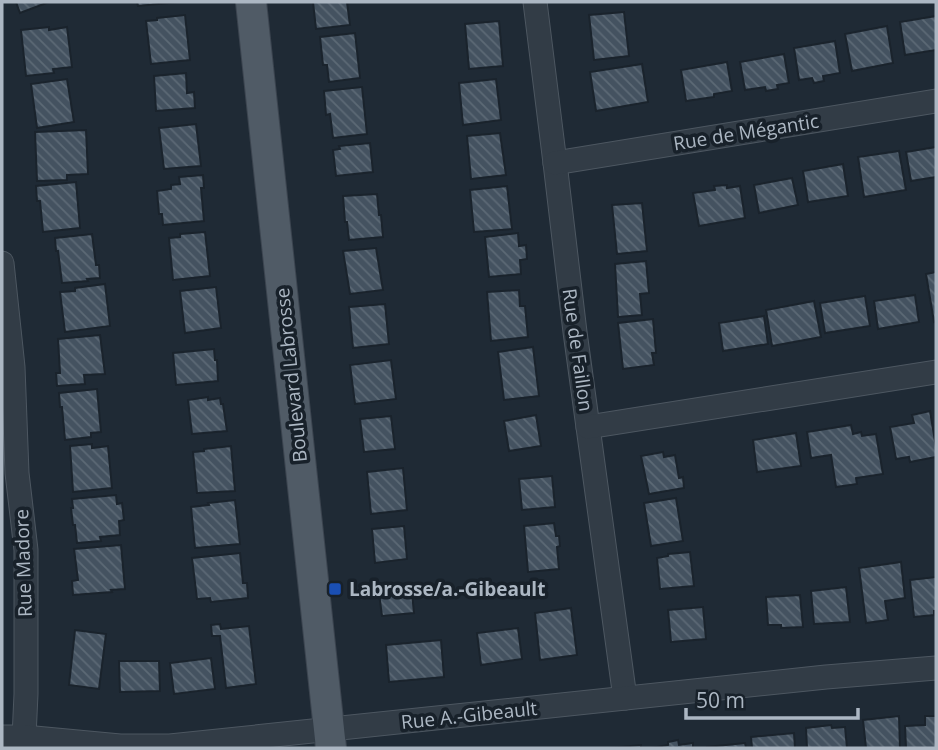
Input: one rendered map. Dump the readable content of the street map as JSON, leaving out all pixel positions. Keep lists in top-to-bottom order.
{
  "streets": {
    "main road": ["Boulevard Labrosse"],
    "street": [
      "Rue de Mégantic",
      "Rue de Faillon",
      "Rue Madore",
      "Rue A.-Gibeault"
    ]
  },
  "crossings": [
    ["Rue de Mégantic", "Rue de Faillon"],
    ["Rue de Faillon", "Rue A.-Gibeault"],
    ["Boulevard Labrosse", "Rue A.-Gibeault"],
    ["Rue Madore", "Rue A.-Gibeault"]
  ],
  "places": {
    "transit": ["Labrosse/a.-Gibeault"]
  },
  "scale_bar": "50 m"
}
